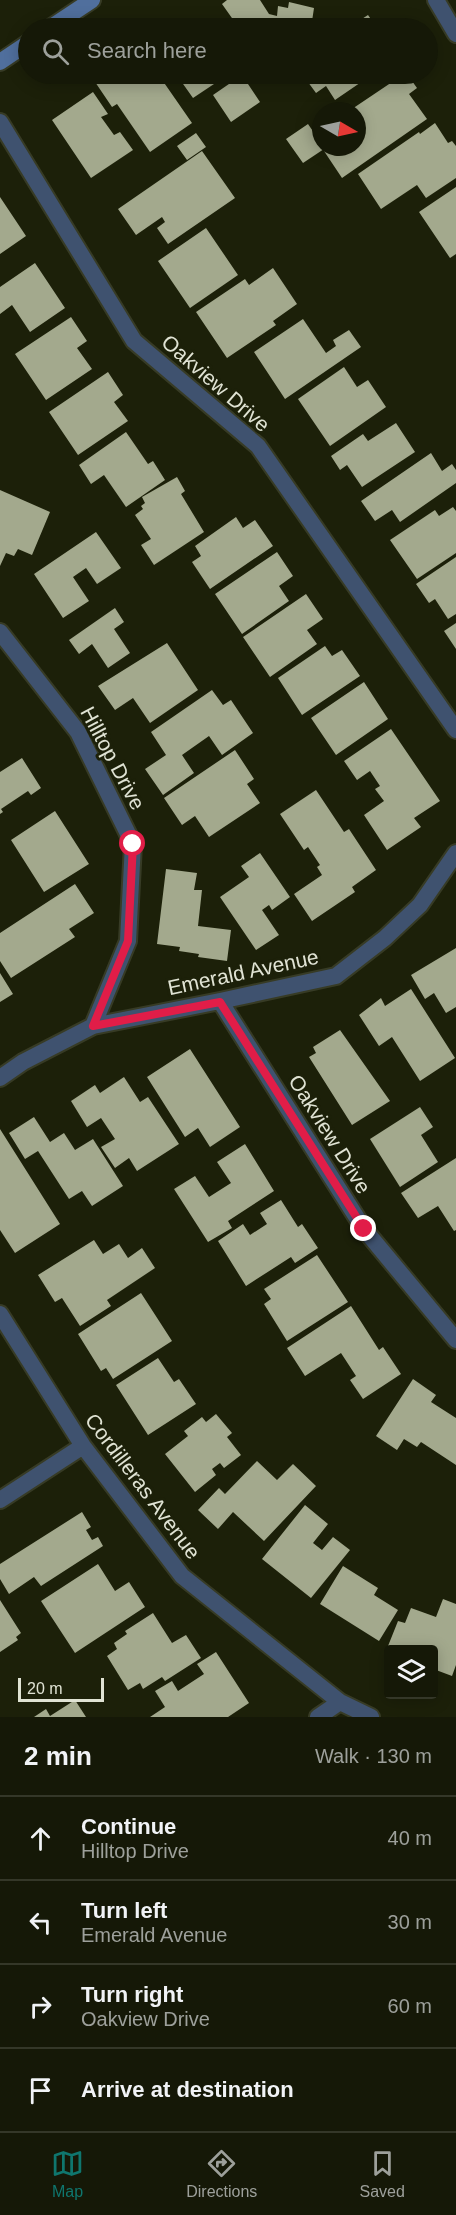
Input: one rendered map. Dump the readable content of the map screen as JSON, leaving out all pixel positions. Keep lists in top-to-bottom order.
{
  "streets": {
    "street": [
      "Oakview Drive",
      "Hilltop Drive",
      "Emerald Avenue",
      "Cordilleras Avenue"
    ]
  },
  "crossings": [
    ["Oakview Drive", "Emerald Avenue"],
    ["Hilltop Drive", "Emerald Avenue"]
  ],
  "scale_bar": "20 m",
  "north": "right",
  "page": {
    "search": "Search here",
    "scale": "20 m",
    "heading": ["2 min", "Walk · 130 m"],
    "list": [
      ["Continue", "Hilltop Drive", "40 m"],
      ["Turn left", "Emerald Avenue", "30 m"],
      ["Turn right", "Oakview Drive", "60 m"],
      "Arrive at destination"
    ],
    "nav": ["Map", "Directions", "Saved"]
  }
}
